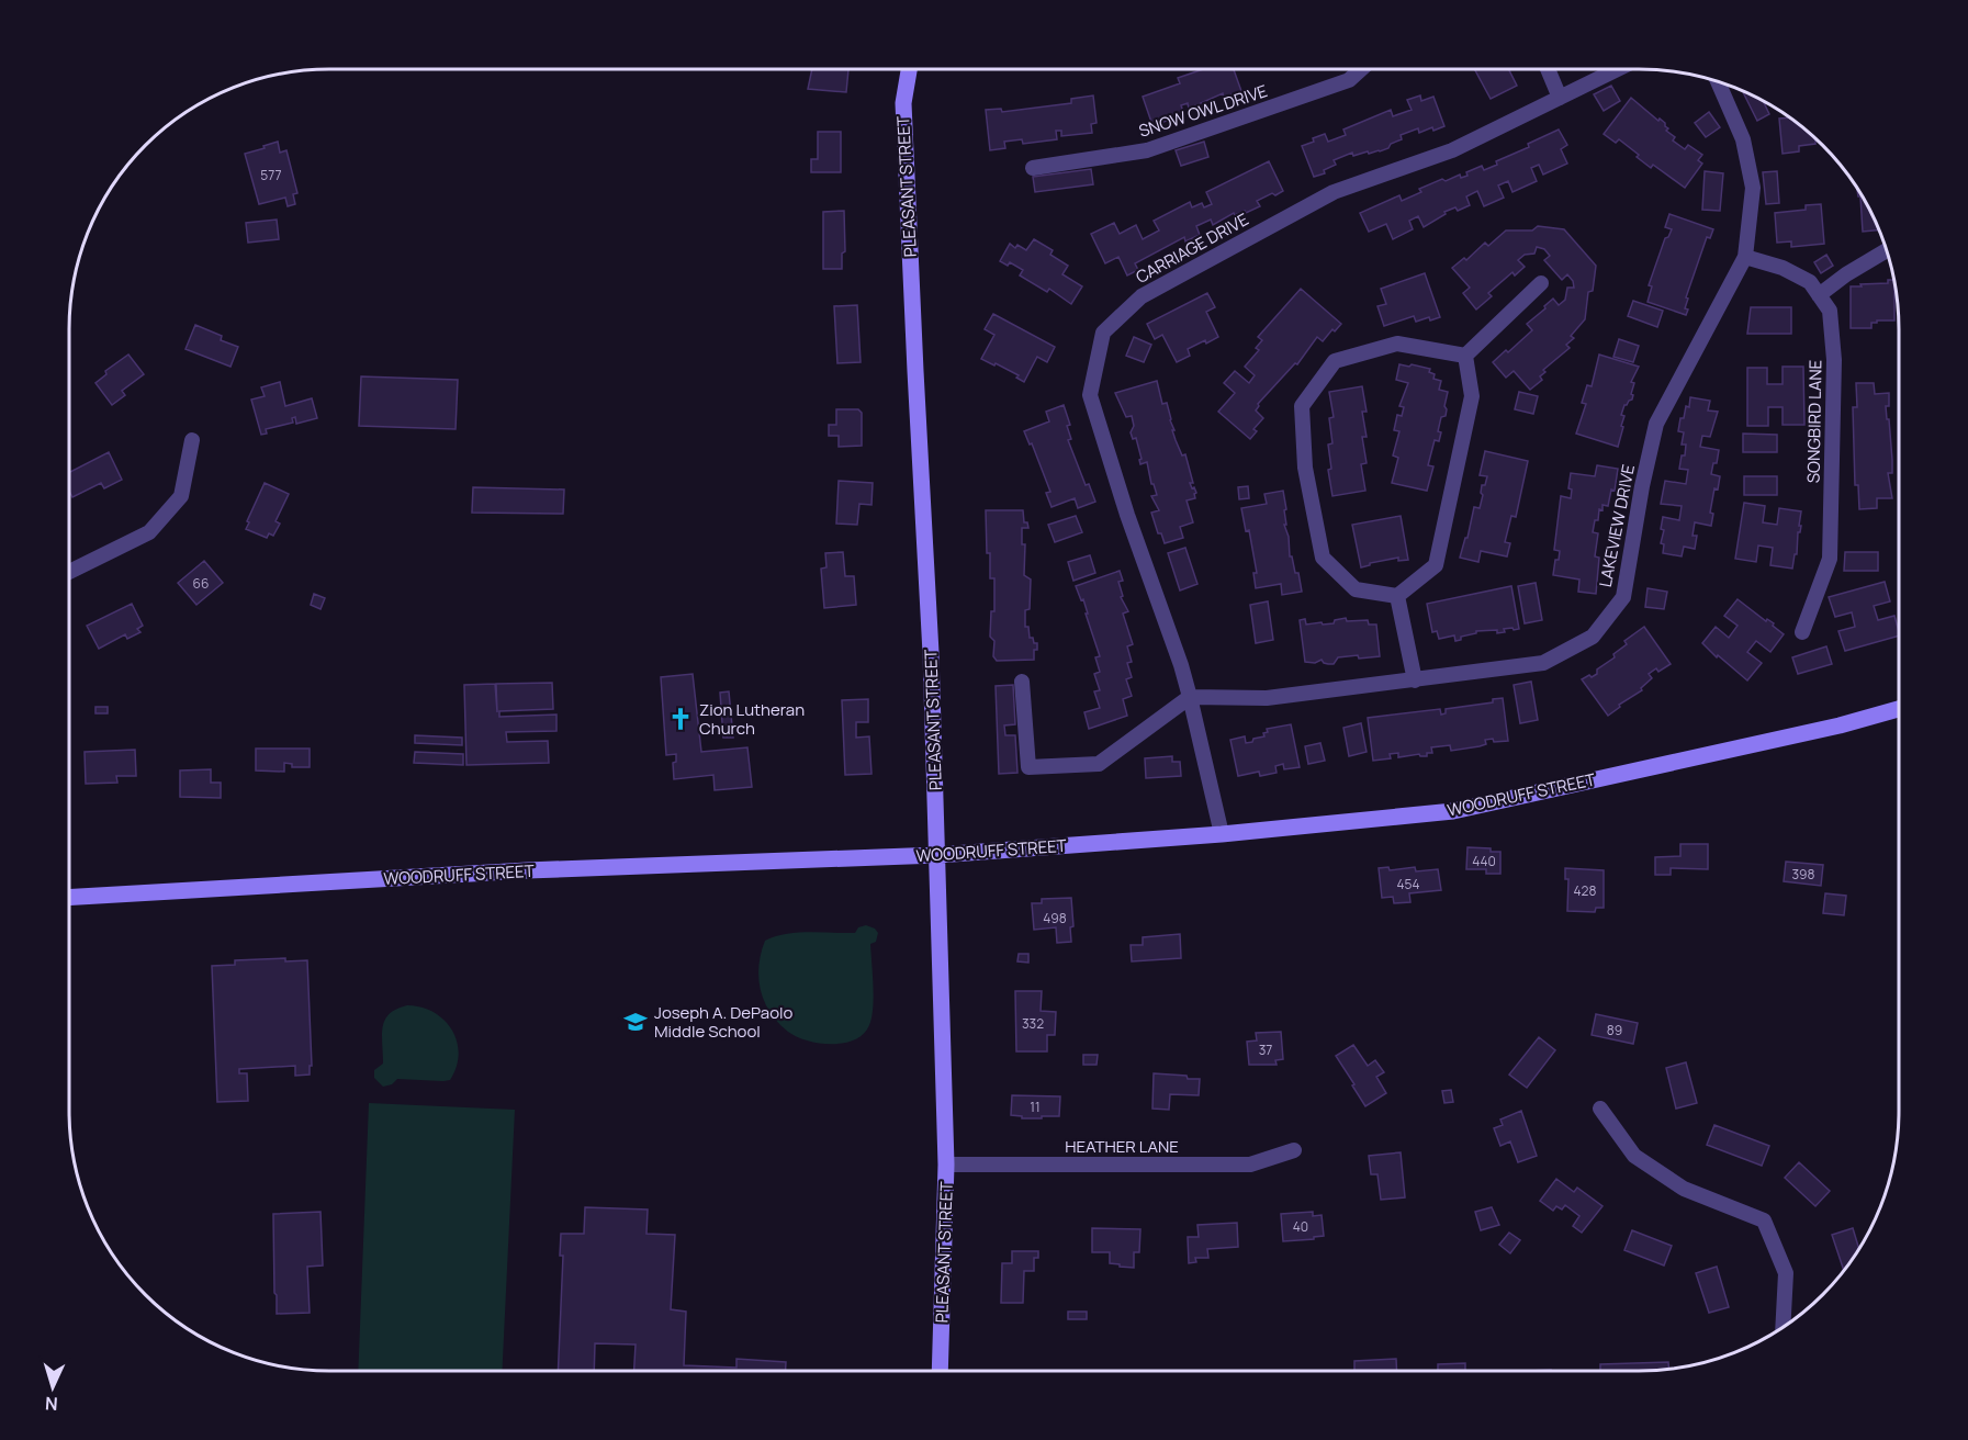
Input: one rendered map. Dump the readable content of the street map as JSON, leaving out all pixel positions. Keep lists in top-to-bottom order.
{
  "streets": {
    "street": [
      "SNOW OWL DRIVE",
      "PLEASANT STREET",
      "CARRIAGE DRIVE",
      "SONGBIRD LANE",
      "LAKEVIEW DRIVE",
      "WOODRUFF STREET",
      "HEATHER LANE"
    ]
  },
  "crossings": [
    ["PLEASANT STREET", "WOODRUFF STREET"],
    ["PLEASANT STREET", "HEATHER LANE"],
    ["CARRIAGE DRIVE", "LAKEVIEW DRIVE"],
    ["CARRIAGE DRIVE", "WOODRUFF STREET"],
    ["SONGBIRD LANE", "LAKEVIEW DRIVE"]
  ],
  "places": {
    "church": ["Zion Lutheran Church"],
    "school or university": ["Joseph A. DePaolo Middle School"]
  },
  "house_numbers": [
    "577",
    "66",
    "440",
    "398",
    "454",
    "428",
    "498",
    "332",
    "89",
    "37",
    "11",
    "40"
  ],
  "north": "bottom"
}
